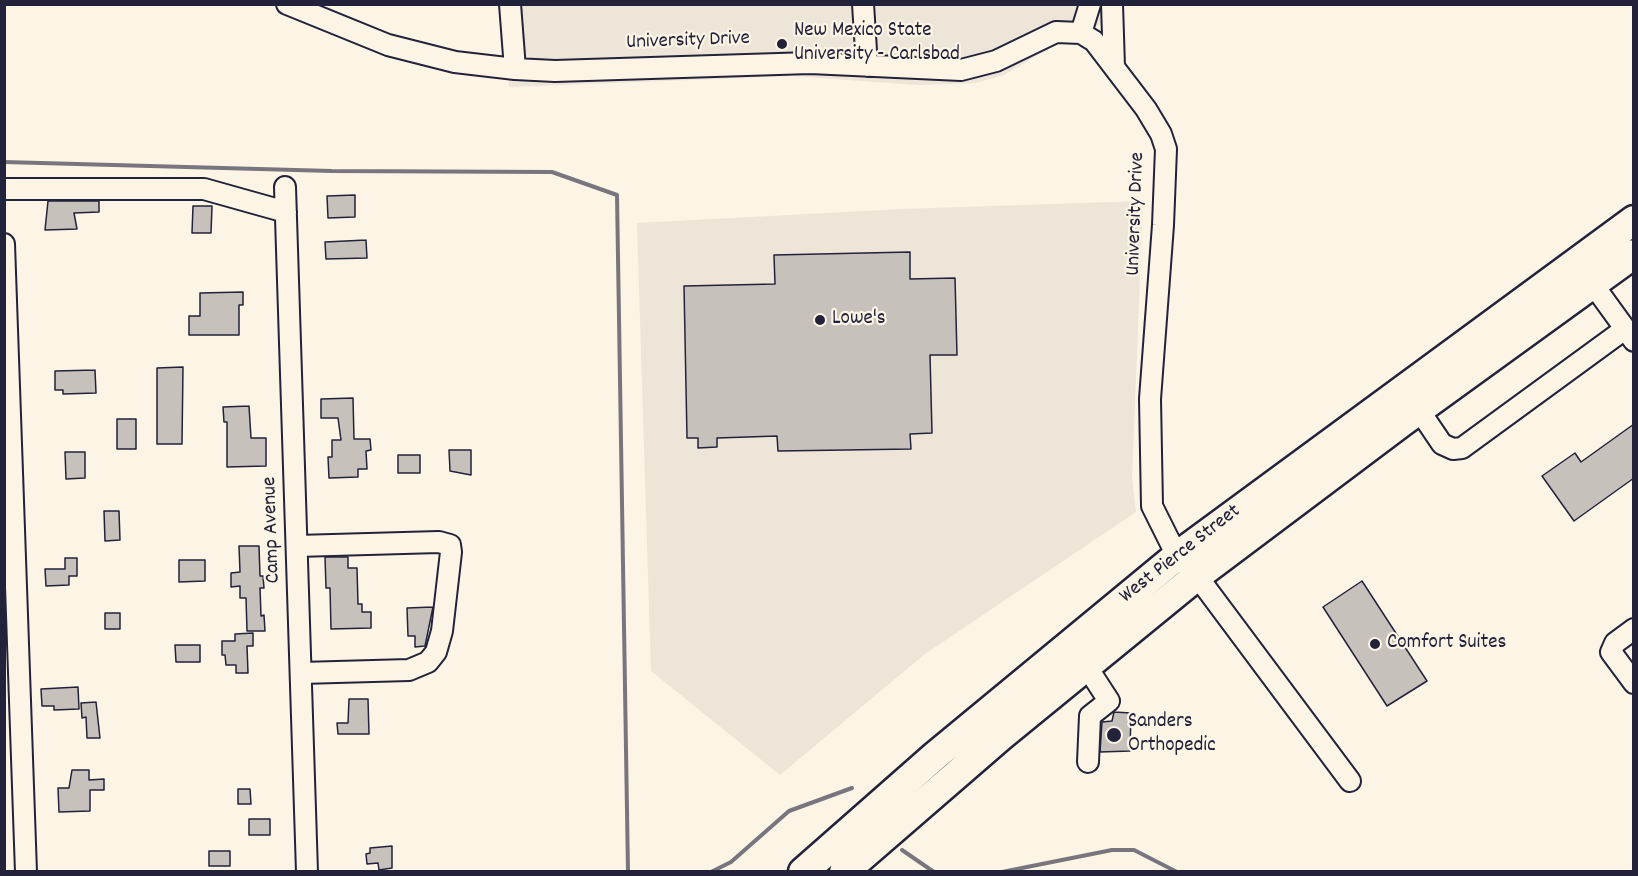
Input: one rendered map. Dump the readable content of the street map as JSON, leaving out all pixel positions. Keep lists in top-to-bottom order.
{
  "streets": {
    "highway": ["West Pierce Street"],
    "street": ["University Drive", "Camp Avenue"]
  },
  "crossings": [
    ["University Drive", "West Pierce Street"]
  ],
  "places": [
    "New Mexico State University - Carlsbad",
    "Lowe's",
    "Comfort Suites",
    "Sanders Orthopedic"
  ]
}
